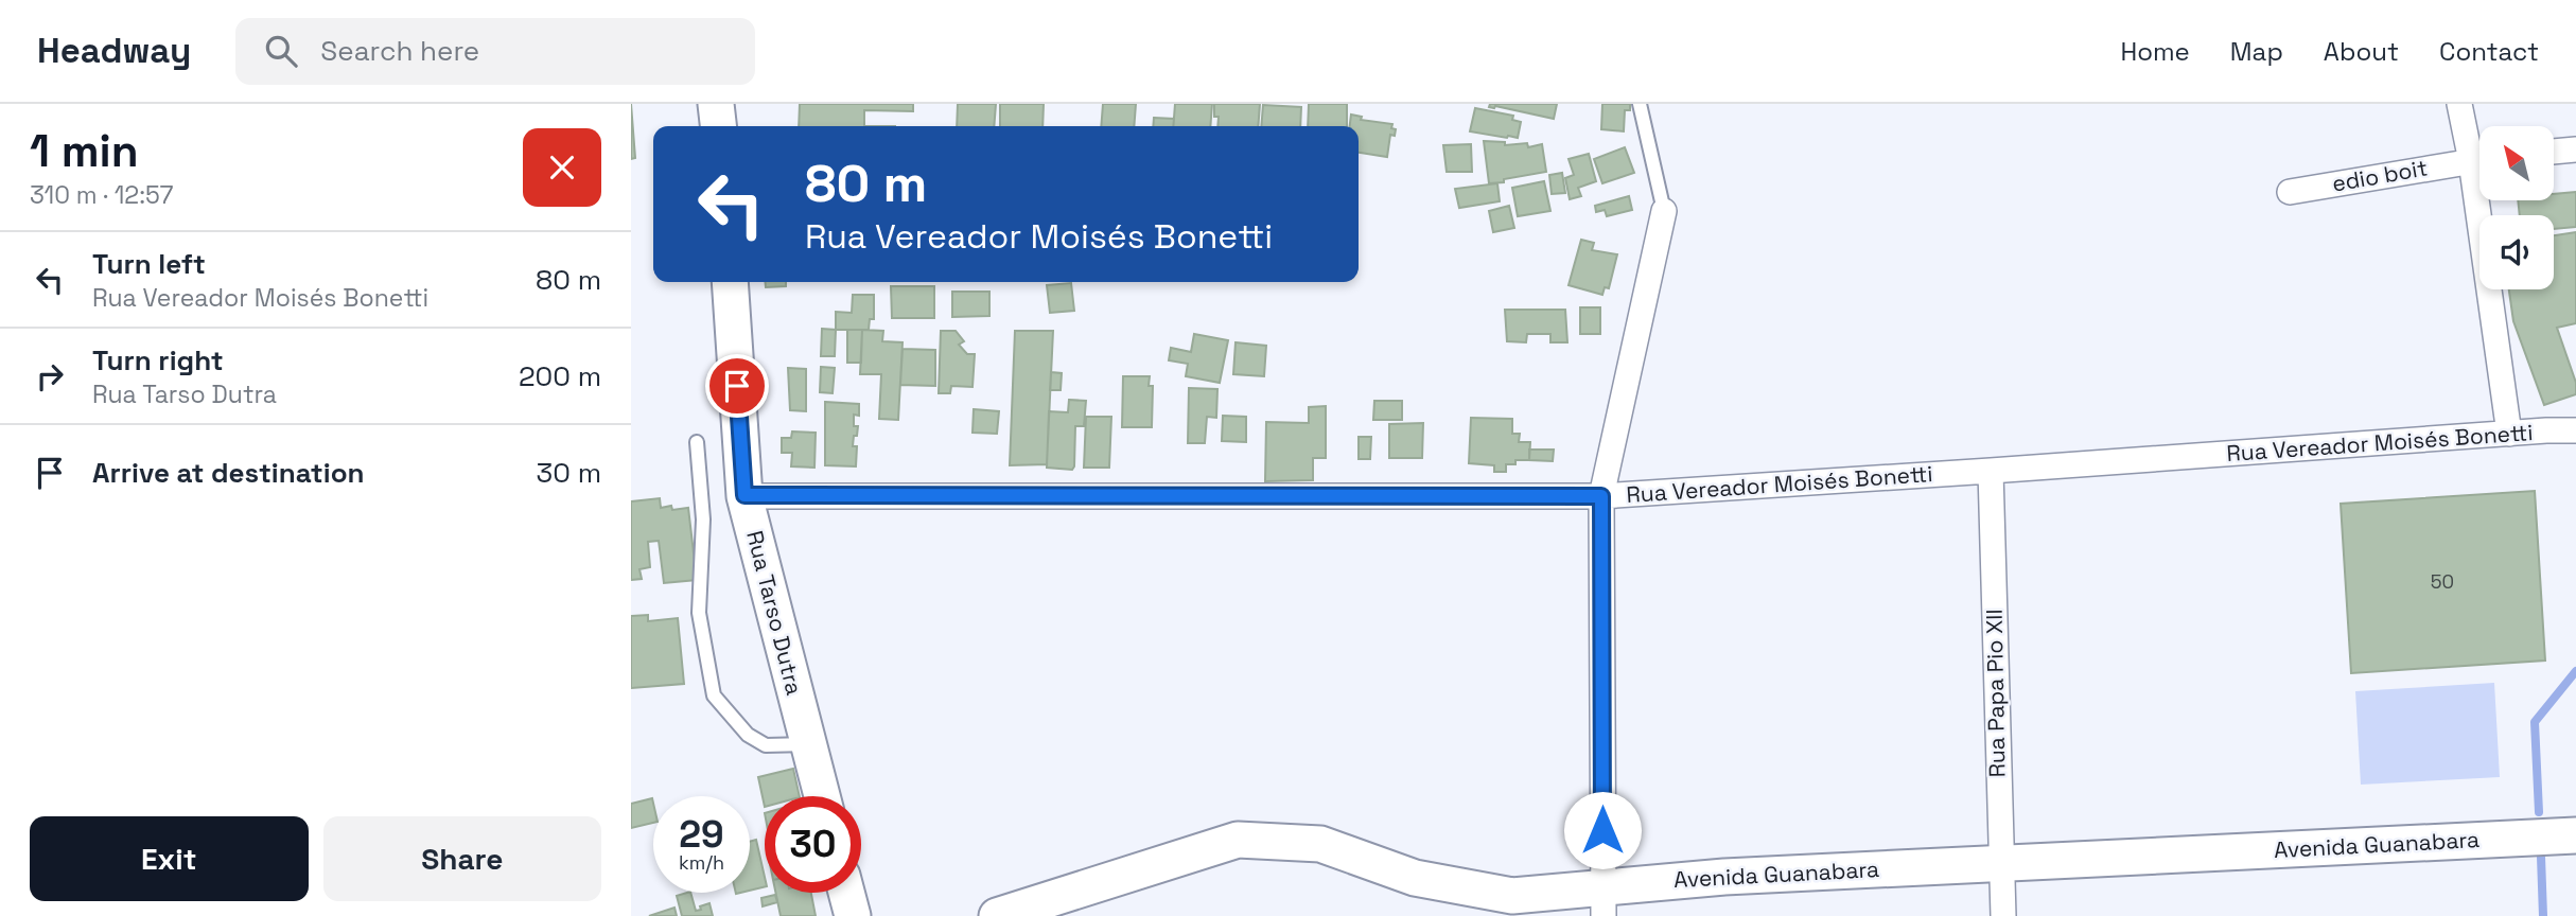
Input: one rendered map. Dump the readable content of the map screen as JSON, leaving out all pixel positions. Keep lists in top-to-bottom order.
{
  "streets": {
    "street": [
      "edio boit",
      "Rua Vereador Moisés Bonetti",
      "Rua Tarso Dutra",
      "Rua Papa Pio XII",
      "Avenida Guanabara"
    ]
  },
  "crossings": [
    ["Rua Vereador Moisés Bonetti", "Rua Tarso Dutra"],
    ["Rua Vereador Moisés Bonetti", "Rua Papa Pio XII"],
    ["Rua Papa Pio XII", "Avenida Guanabara"]
  ],
  "house_numbers": ["50"],
  "north": "top left",
  "page": {
    "header": "Headway",
    "search": "Search here",
    "nav": [
      "Home",
      "Map",
      "About",
      "Contact"
    ],
    "heading": ["1 min", "310 m · 12:57"],
    "turn": ["80 m", "Rua Vereador Moisés Bonetti"],
    "list": [
      {
        "name": "Turn left",
        "note": "Rua Vereador Moisés Bonetti",
        "value": "80 m"
      },
      {
        "name": "Turn right",
        "note": "Rua Tarso Dutra",
        "value": "200 m"
      },
      {
        "name": "Arrive at destination",
        "value": "30 m"
      }
    ],
    "speed": "29 km/h",
    "limit": "30",
    "buttons": ["Exit", "Share"]
  }
}
